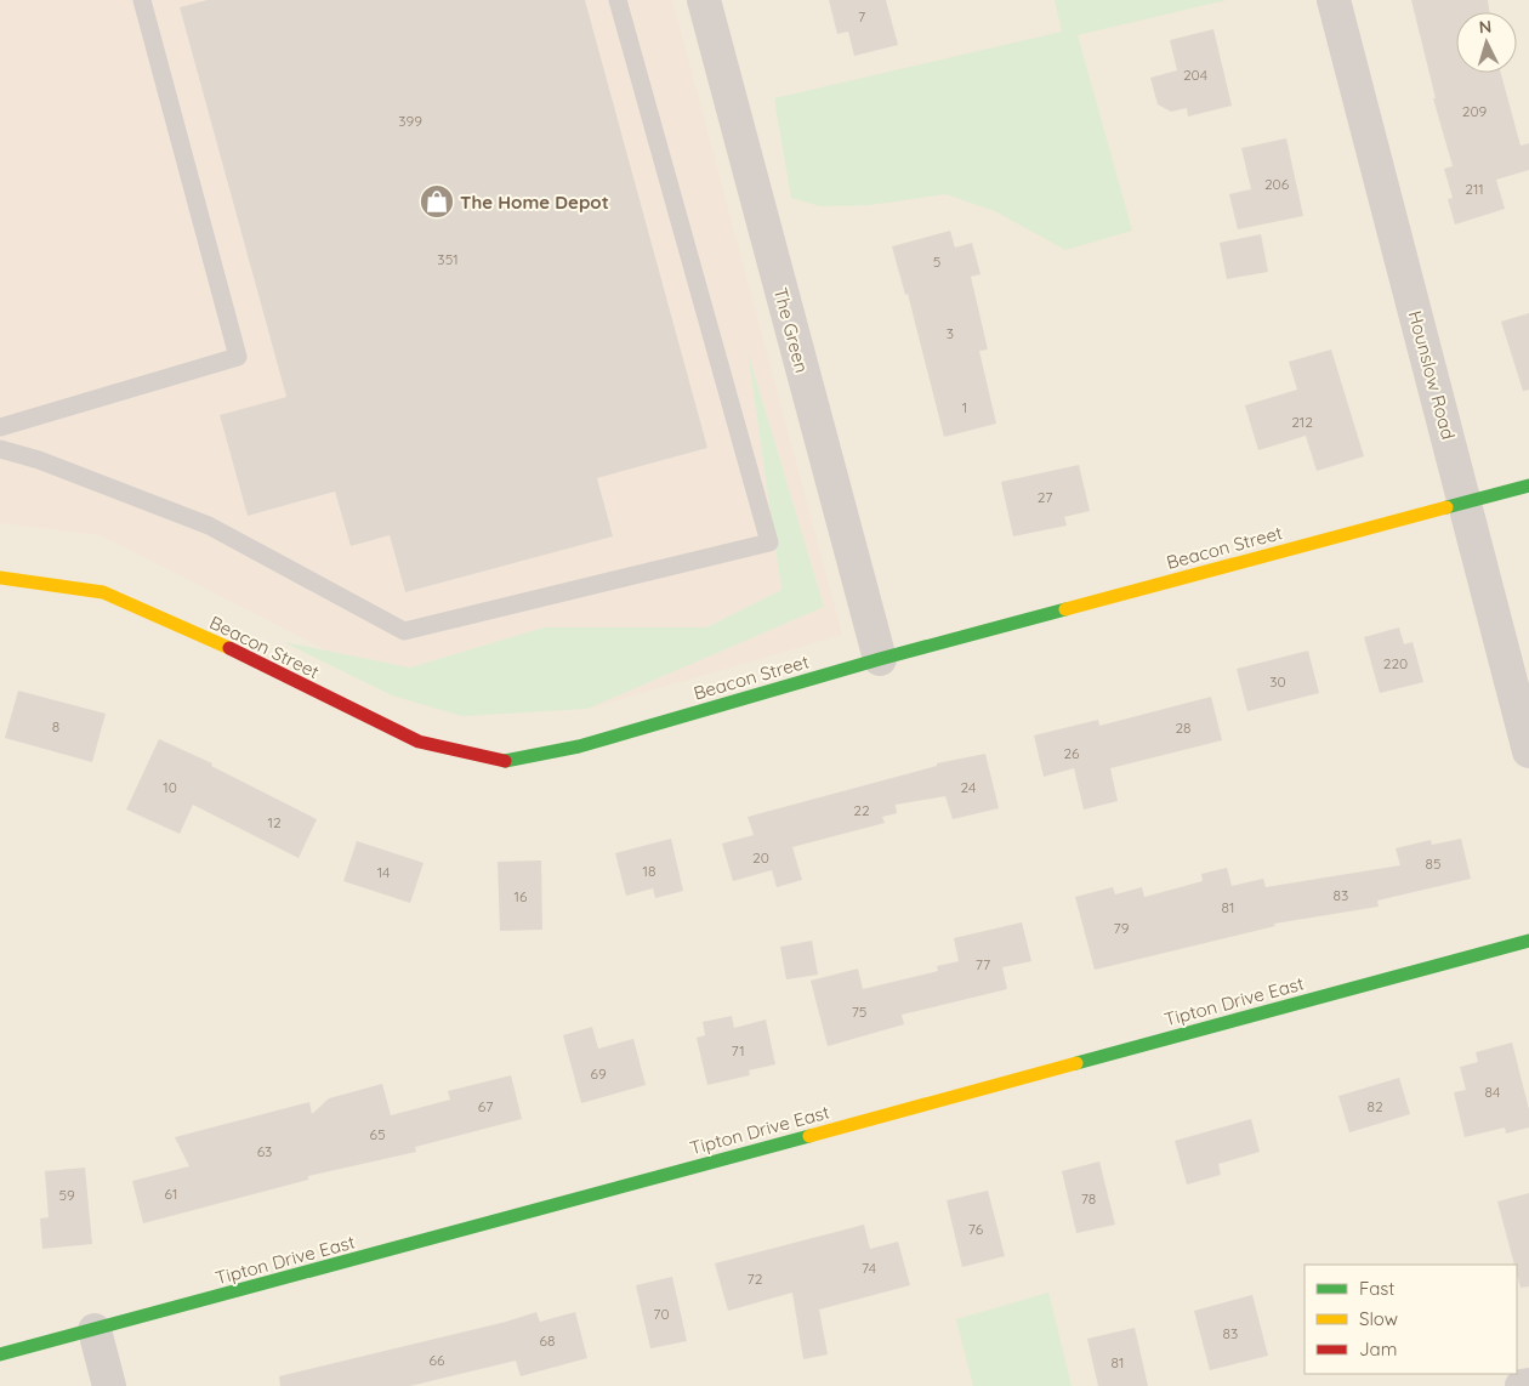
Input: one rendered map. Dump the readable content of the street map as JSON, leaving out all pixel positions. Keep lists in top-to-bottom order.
{
  "streets": {
    "street": [
      "The Green",
      "Hounslow Road",
      "Beacon Street",
      "Tipton Drive East"
    ]
  },
  "crossings": [
    ["The Green", "Beacon Street"],
    ["Hounslow Road", "Beacon Street"]
  ],
  "places": {
    "shop": ["The Home Depot"]
  },
  "house_numbers": [
    "7",
    "204",
    "209",
    "399",
    "206",
    "211",
    "351",
    "5",
    "3",
    "1",
    "212",
    "27",
    "220",
    "30",
    "8",
    "28",
    "26",
    "10",
    "24",
    "22",
    "12",
    "20",
    "85",
    "18",
    "14",
    "83",
    "16",
    "81",
    "79",
    "77",
    "75",
    "71",
    "69",
    "84",
    "67",
    "82",
    "65",
    "63",
    "61",
    "59",
    "78",
    "76",
    "74",
    "72",
    "70",
    "83",
    "68",
    "66",
    "81"
  ],
  "legend": ["Fast", "Slow", "Jam"],
  "north": "top"
}
